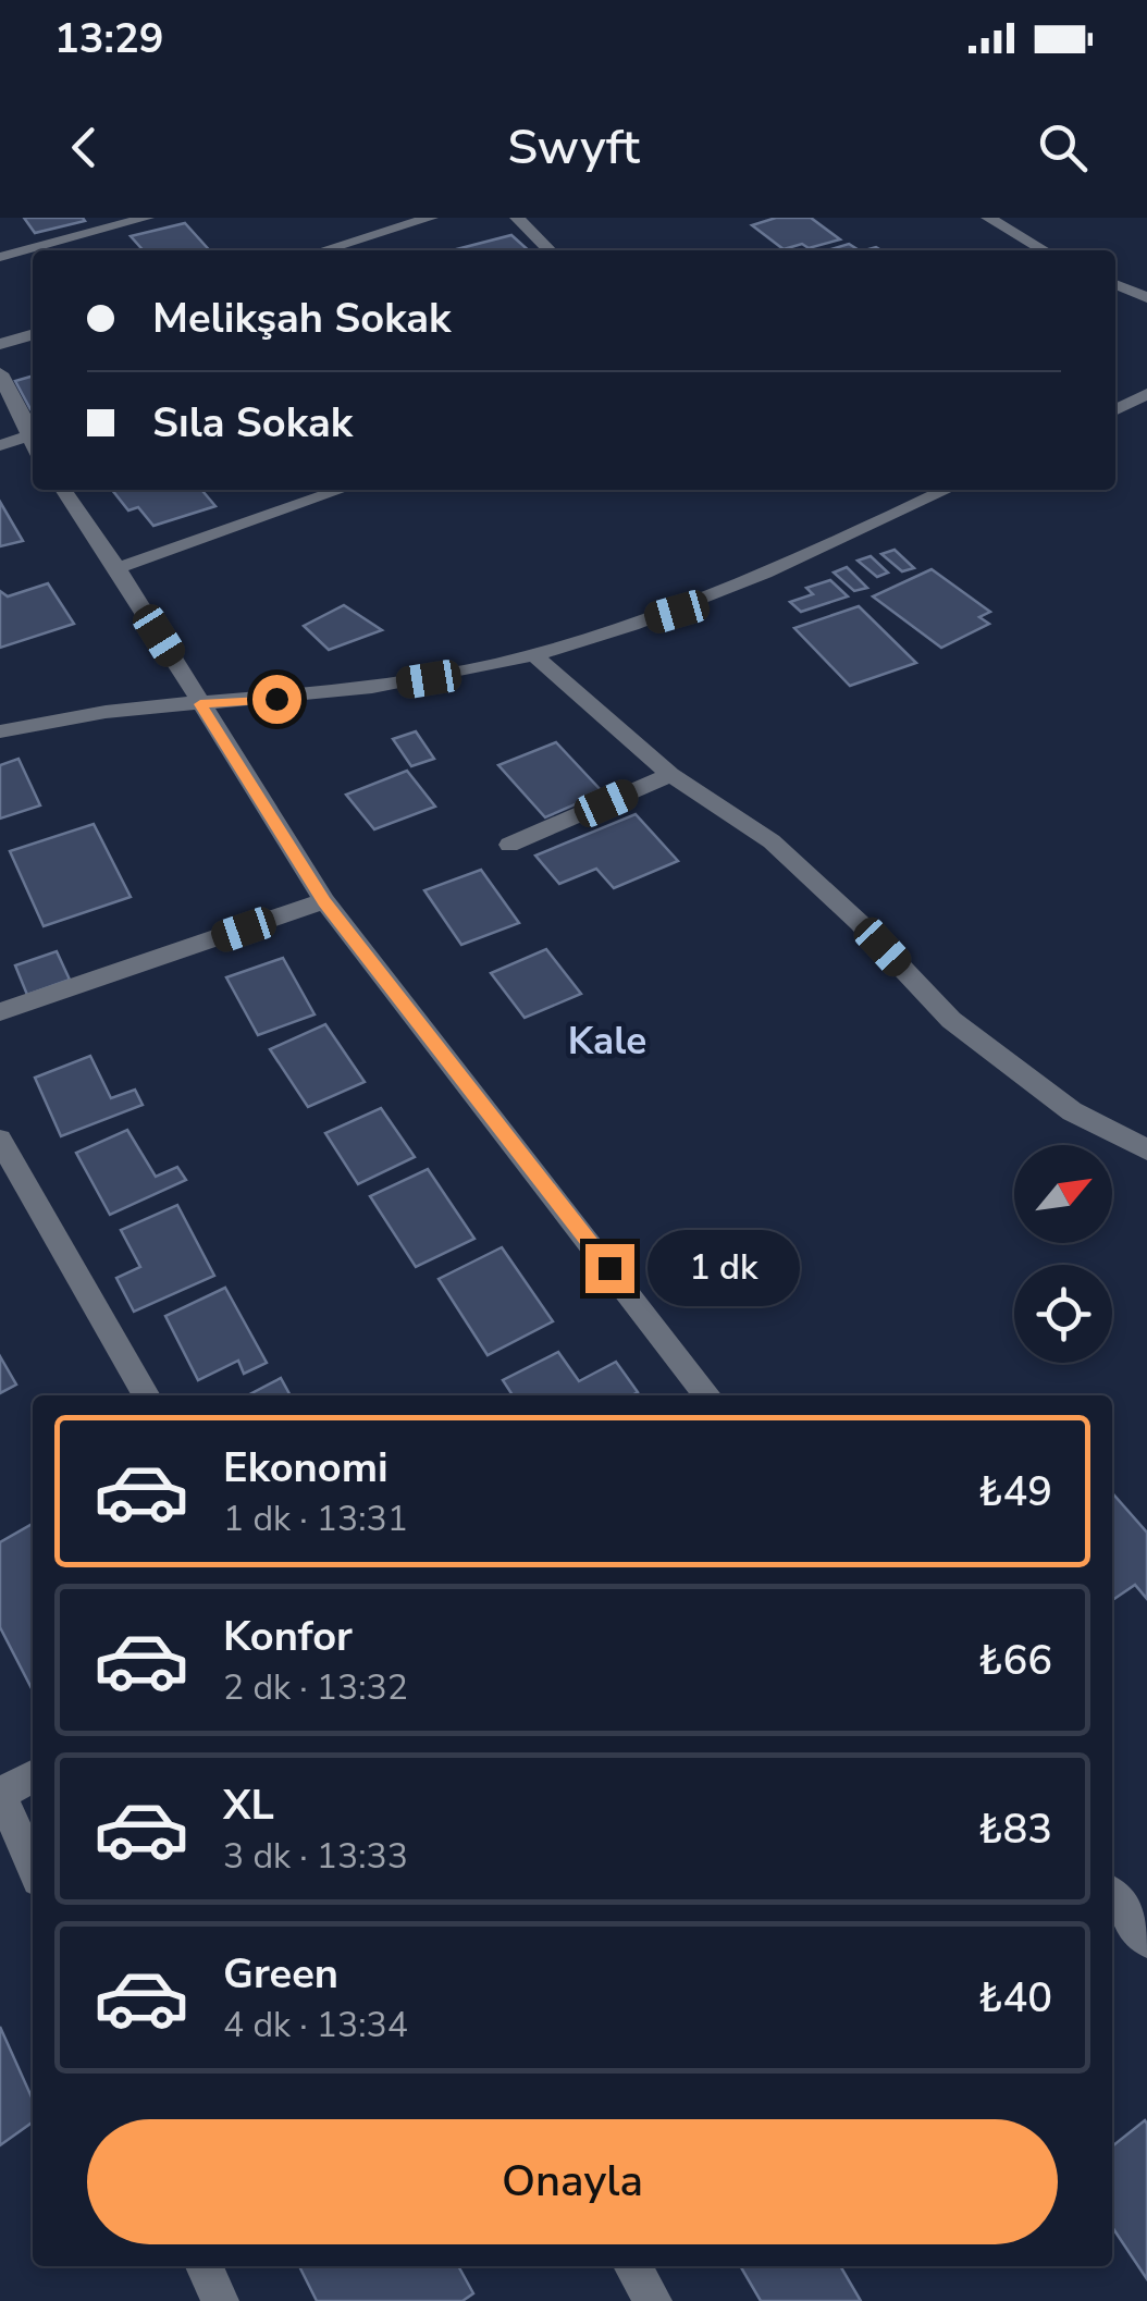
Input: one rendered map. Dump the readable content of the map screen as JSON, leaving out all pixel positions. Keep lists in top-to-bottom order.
{
  "districts": ["Kale"],
  "north": "top right",
  "page": {
    "status": "13:29",
    "header": "Swyft",
    "banner": ["Melikşah Sokak", "Sıla Sokak"],
    "bubble": "1 dk",
    "list": [
      {
        "name": "Ekonomi",
        "note": "1 dk · 13:31",
        "value": "₺49"
      },
      {
        "name": "Konfor",
        "note": "2 dk · 13:32",
        "value": "₺66"
      },
      {
        "name": "XL",
        "note": "3 dk · 13:33",
        "value": "₺83"
      },
      {
        "name": "Green",
        "note": "4 dk · 13:34",
        "value": "₺40"
      }
    ],
    "buttons": "Onayla"
  }
}
